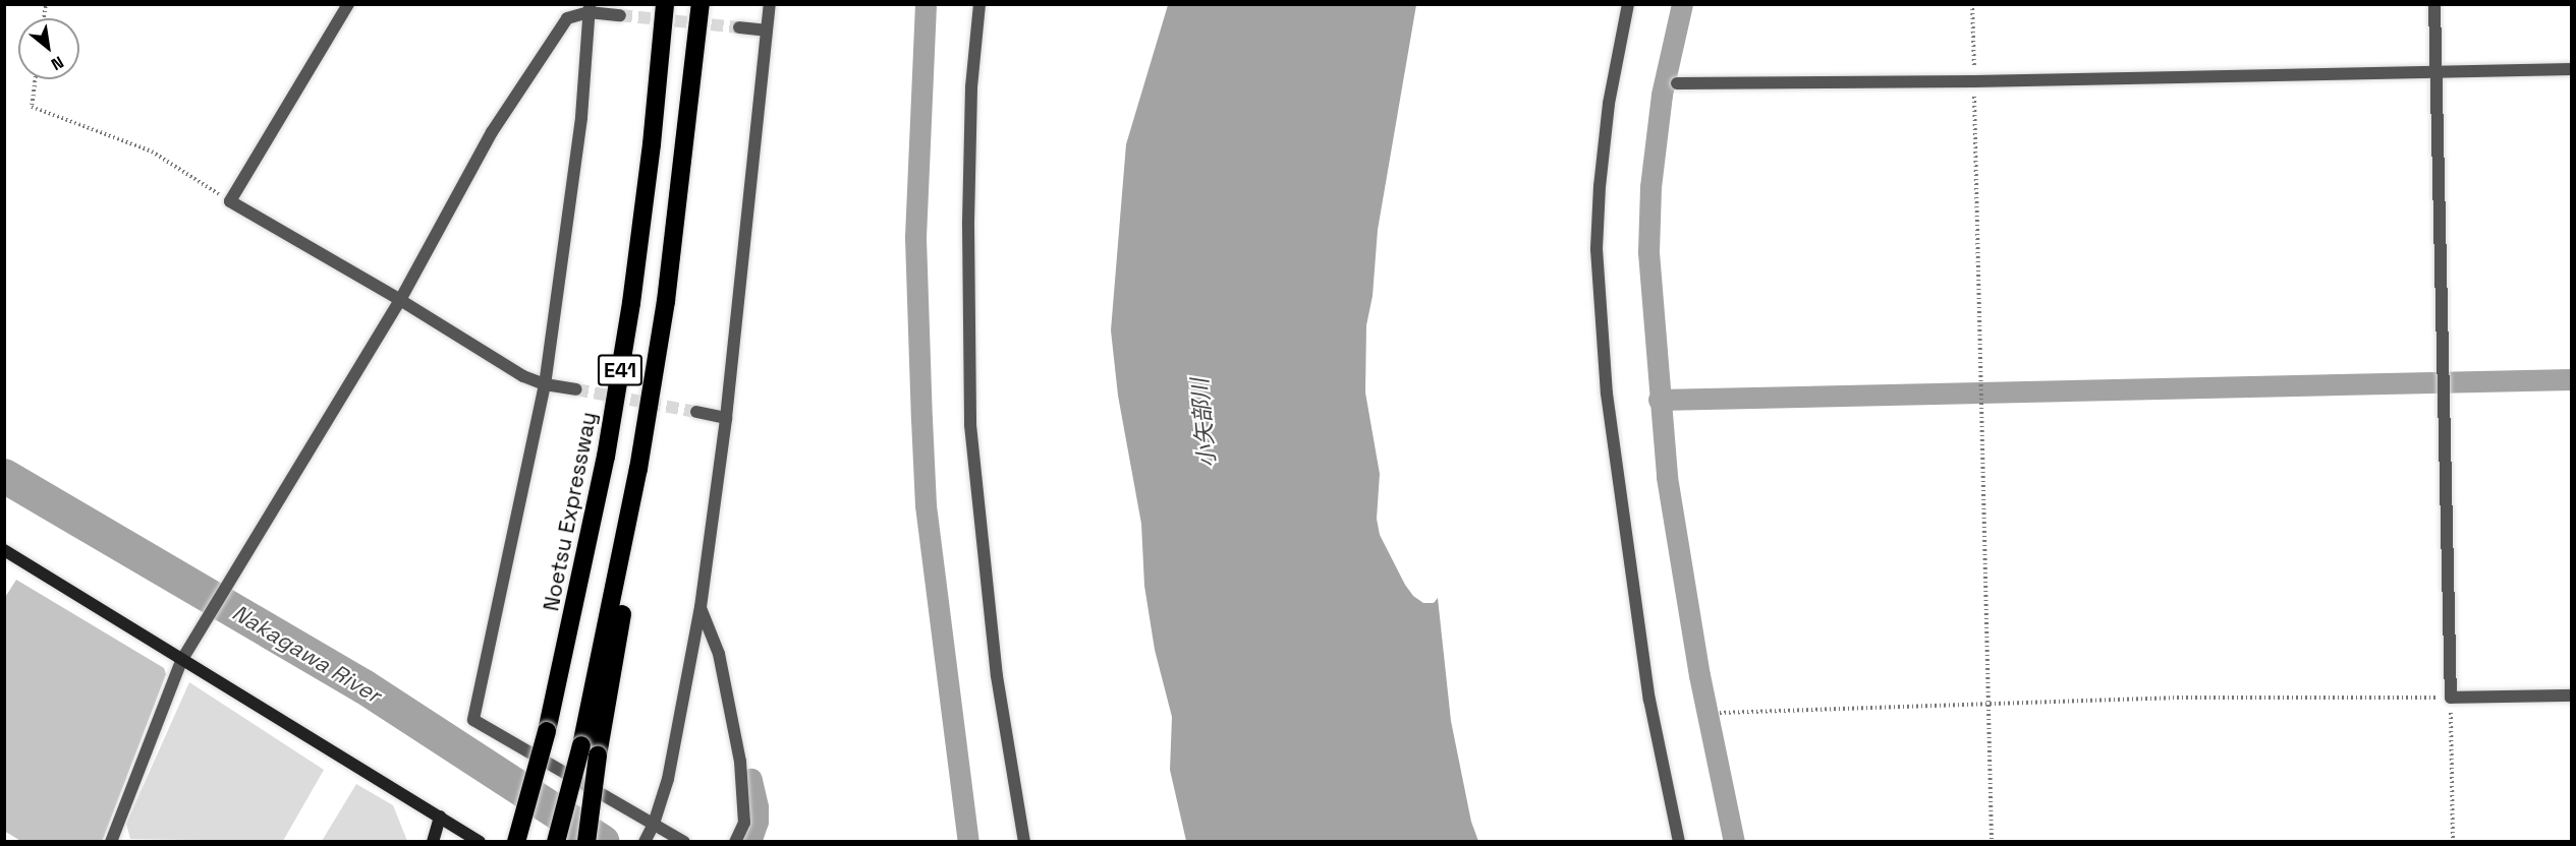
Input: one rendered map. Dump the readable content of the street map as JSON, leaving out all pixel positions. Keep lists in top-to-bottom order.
{
  "streets": {
    "highway": ["E41", "Noetsu Expressway"]
  },
  "water": ["小矢部川", "Nakagawa River"],
  "north": "bottom right"
}
